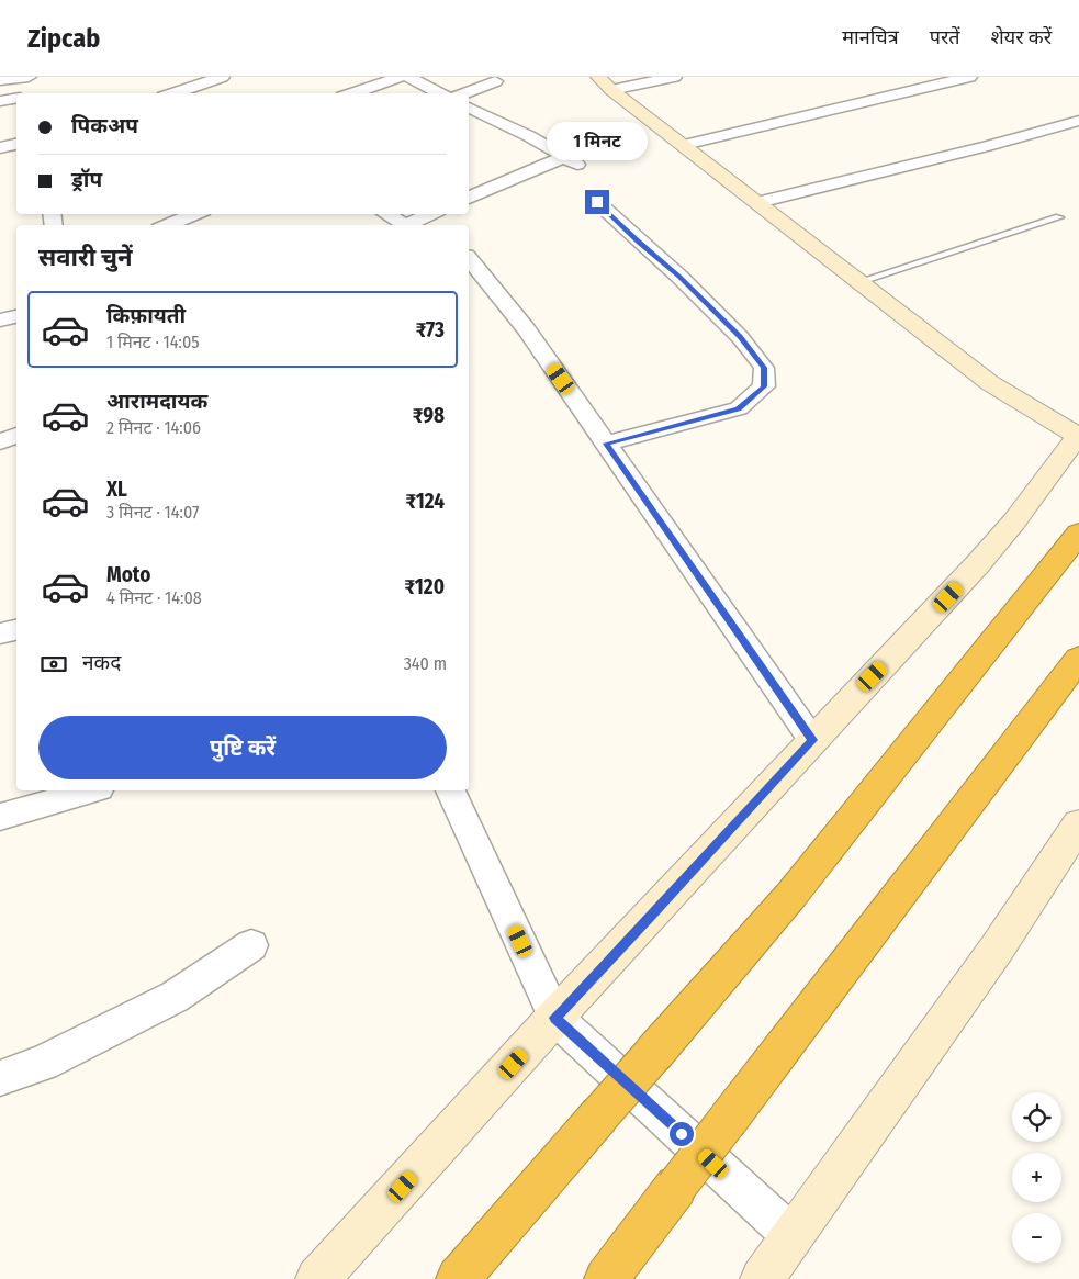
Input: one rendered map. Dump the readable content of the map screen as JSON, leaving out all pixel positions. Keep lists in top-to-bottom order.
{
  "page": {
    "header": "Zipcab",
    "nav": ["मानचित्र", "परतें", "शेयर करें"],
    "banner": ["पिकअप", "ड्रॉप"],
    "bubble": "1 मिनट",
    "heading": "सवारी चुनें",
    "list": [
      {
        "name": "किफ़ायती",
        "note": "1 मिनट · 14:05",
        "value": "₹73"
      },
      {
        "name": "आरामदायक",
        "note": "2 मिनट · 14:06",
        "value": "₹98"
      },
      {
        "name": "XL",
        "note": "3 मिनट · 14:07",
        "value": "₹124"
      },
      {
        "name": "Moto",
        "note": "4 मिनट · 14:08",
        "value": "₹120"
      }
    ],
    "pay": ["नकद", "340 m"],
    "buttons": "पुष्टि करें",
    "map_buttons": ["+", "−"]
  }
}
